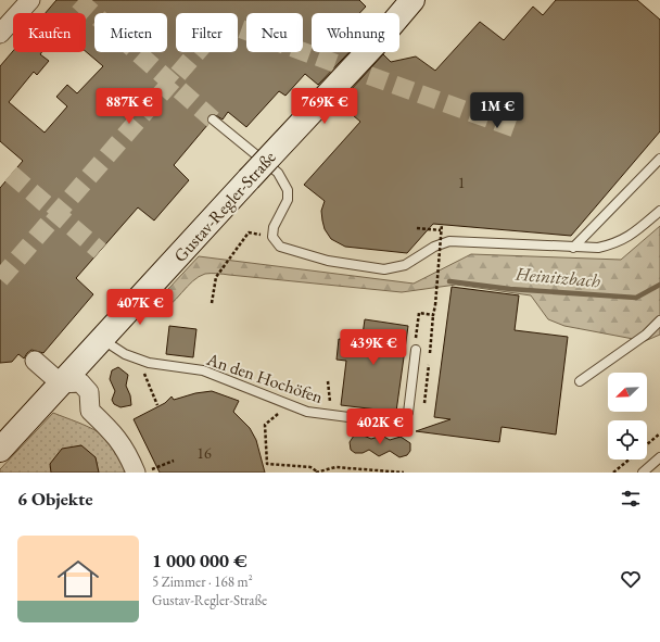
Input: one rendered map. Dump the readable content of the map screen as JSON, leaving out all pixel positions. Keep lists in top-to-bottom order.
{
  "streets": {
    "main road": ["Gustav-Regler-Straße"],
    "lane": ["An den Hochöfen"]
  },
  "crossings": [
    ["Gustav-Regler-Straße", "An den Hochöfen"]
  ],
  "water": ["Heinitzbach"],
  "house_numbers": ["1", "16"],
  "north": "bottom left",
  "page": {
    "chip": [
      "Kaufen",
      "Mieten",
      "Filter",
      "Neu",
      "Wohnung"
    ],
    "price": [
      "887K €",
      "769K €",
      "1M €",
      "407K €",
      "439K €",
      "402K €"
    ],
    "heading": "6 Objekte",
    "list": [
      {
        "name": "1 000 000 €",
        "note": "5 Zimmer · 168 m² · Gustav-Regler-Straße"
      }
    ]
  }
}
